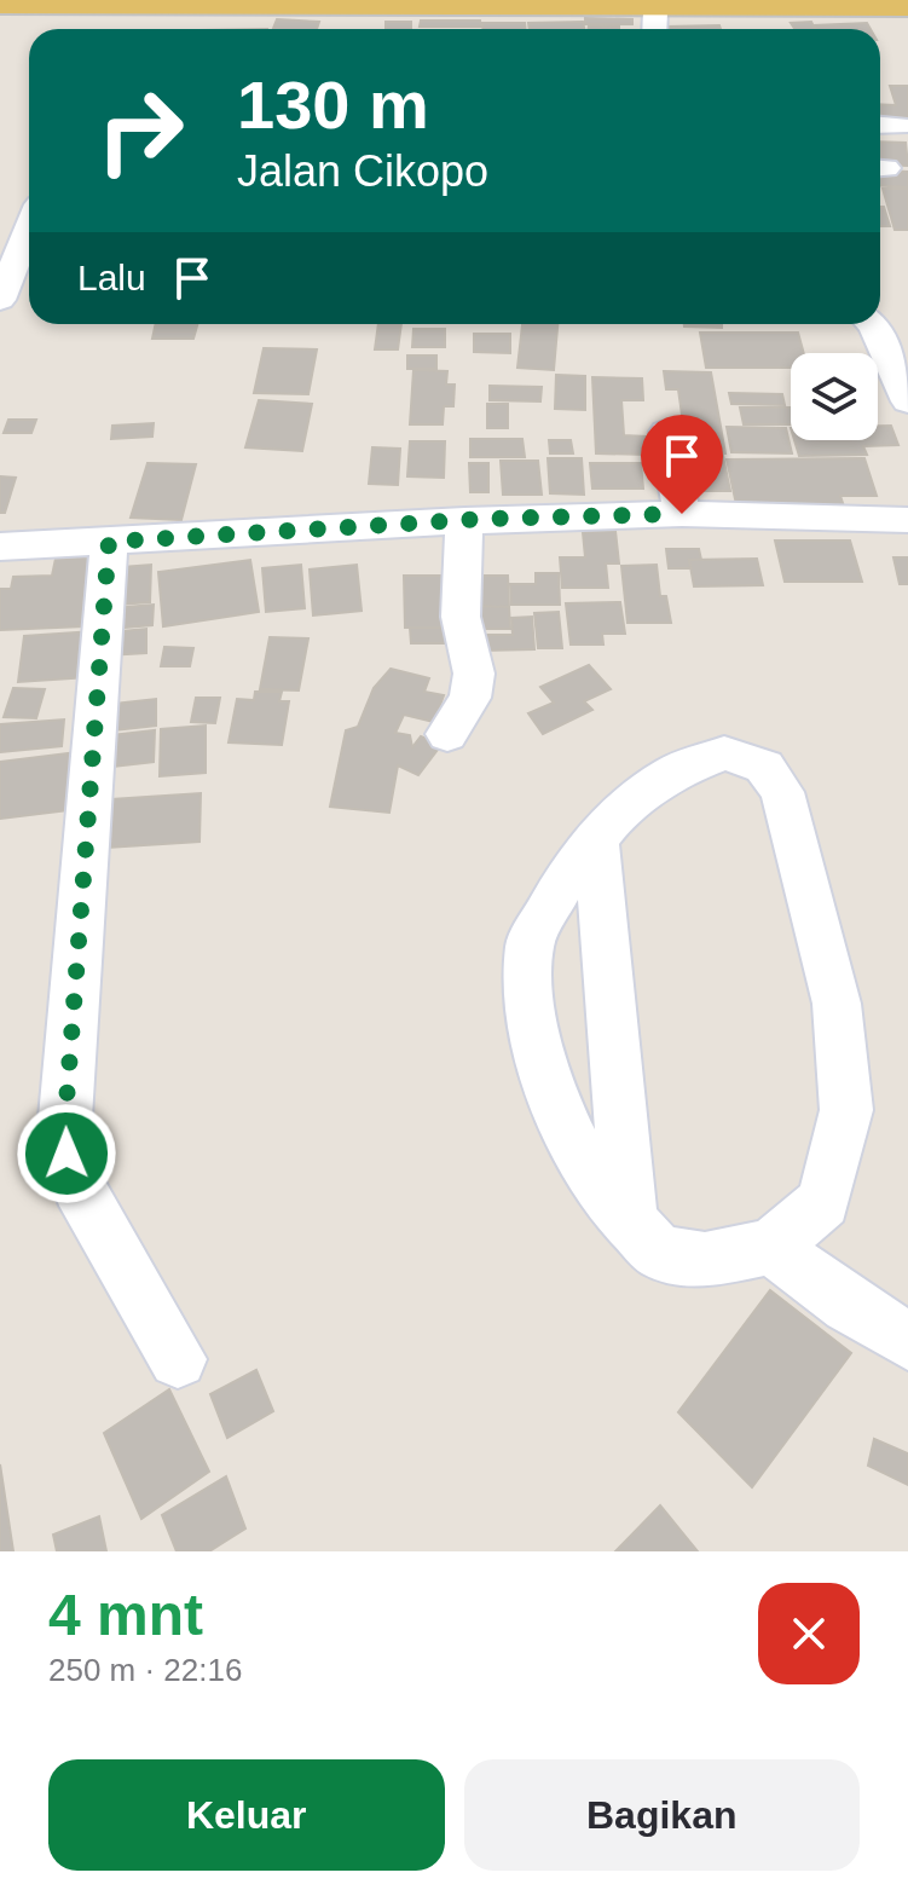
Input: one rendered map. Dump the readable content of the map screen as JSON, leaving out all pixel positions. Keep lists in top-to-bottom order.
{
  "page": {
    "turn": ["130 m", "Jalan Cikopo"],
    "then": "Lalu",
    "heading": ["4 mnt", "250 m · 22:16"],
    "buttons": ["Keluar", "Bagikan"]
  }
}
